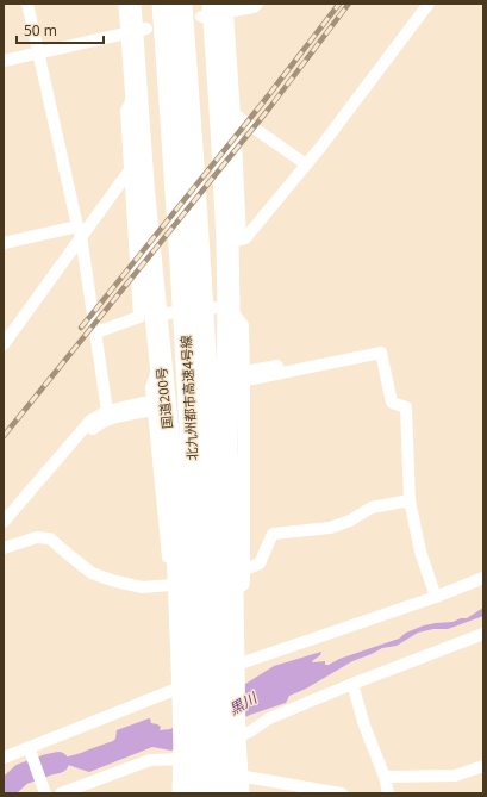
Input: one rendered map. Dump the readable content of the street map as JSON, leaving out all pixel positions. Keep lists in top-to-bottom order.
{
  "streets": {
    "highway": ["国道200号", "北九州都市高速4号線"]
  },
  "water": ["黒川"],
  "scale_bar": "50 m"
}
